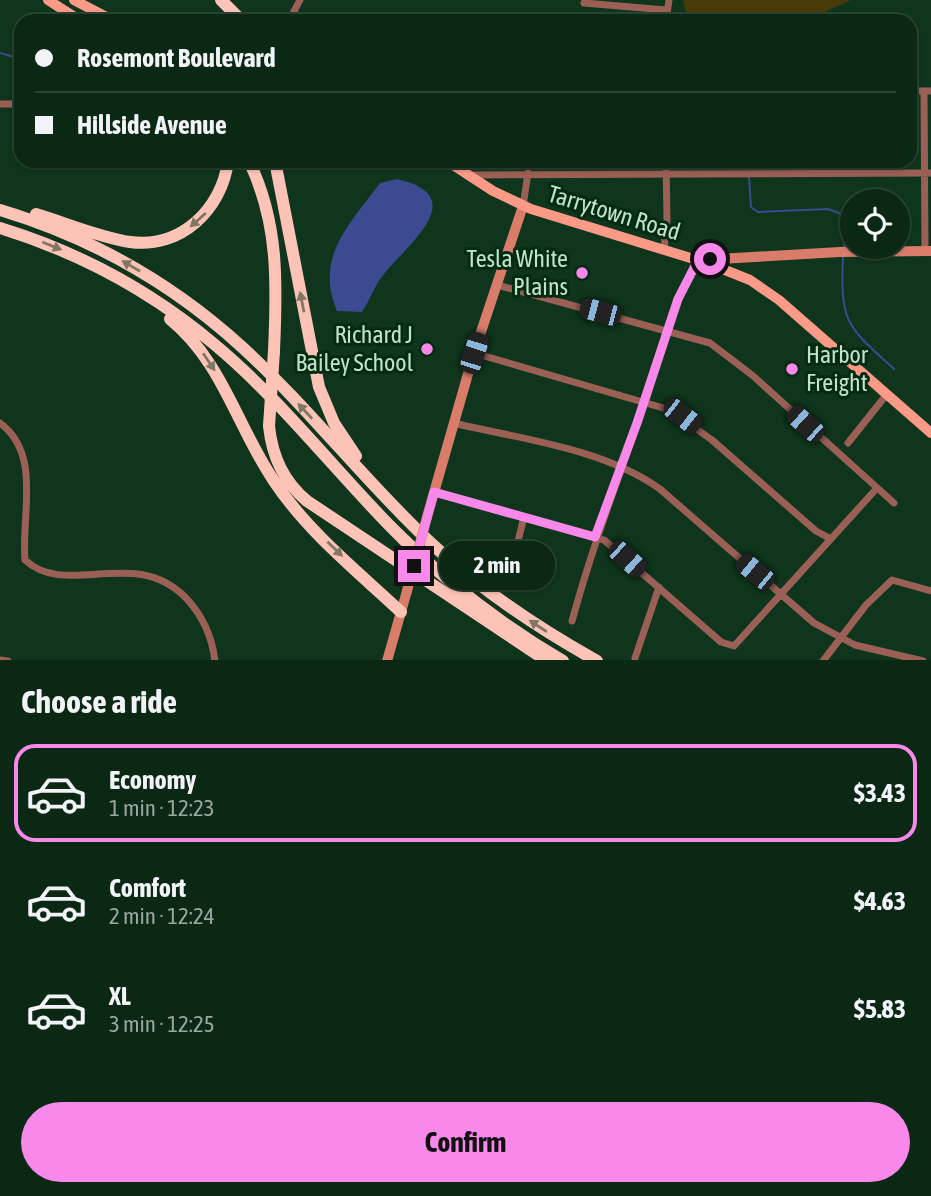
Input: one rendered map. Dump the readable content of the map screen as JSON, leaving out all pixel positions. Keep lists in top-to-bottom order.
{
  "streets": {
    "main road": ["Tarrytown Road"]
  },
  "places": ["Tesla White Plains", "Richard J Bailey School", "Harbor Freight"],
  "page": {
    "banner": ["Rosemont Boulevard", "Hillside Avenue"],
    "bubble": "2 min",
    "heading": "Choose a ride",
    "list": [
      {
        "name": "Economy",
        "note": "1 min · 12:23",
        "value": "$3.43"
      },
      {
        "name": "Comfort",
        "note": "2 min · 12:24",
        "value": "$4.63"
      },
      {
        "name": "XL",
        "note": "3 min · 12:25",
        "value": "$5.83"
      }
    ],
    "buttons": "Confirm"
  }
}
